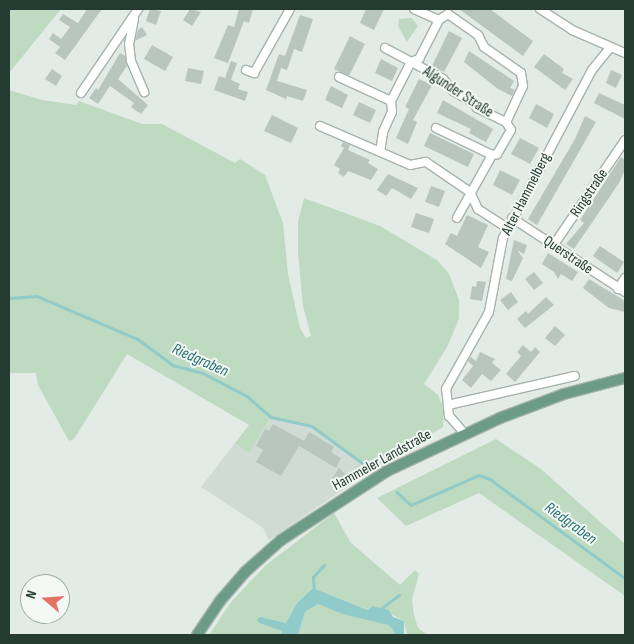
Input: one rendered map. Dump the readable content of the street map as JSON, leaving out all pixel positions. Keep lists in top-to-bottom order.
{
  "streets": {
    "main road": ["Hammeler Landstraße"],
    "street": [
      "Algunder Straße",
      "Ringstraße",
      "Alter Hammelberg",
      "Querstraße"
    ]
  },
  "crossings": [
    ["Ringstraße", "Querstraße"],
    ["Alter Hammelberg", "Querstraße"],
    ["Alter Hammelberg", "Hammeler Landstraße"]
  ],
  "water": ["Riedgraben"],
  "north": "left"
}
